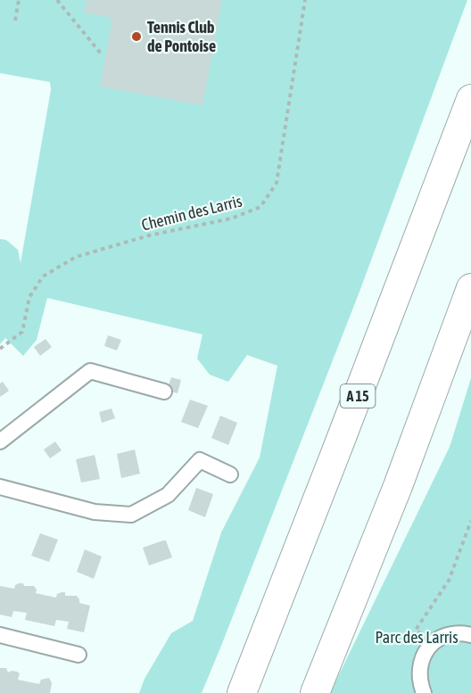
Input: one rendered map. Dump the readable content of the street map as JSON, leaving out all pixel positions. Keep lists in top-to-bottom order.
{
  "streets": {
    "highway": ["A 15"],
    "path": ["Chemin des Larris"]
  },
  "parks": ["Parc des Larris"],
  "places": ["Tennis Club de Pontoise"]
}
